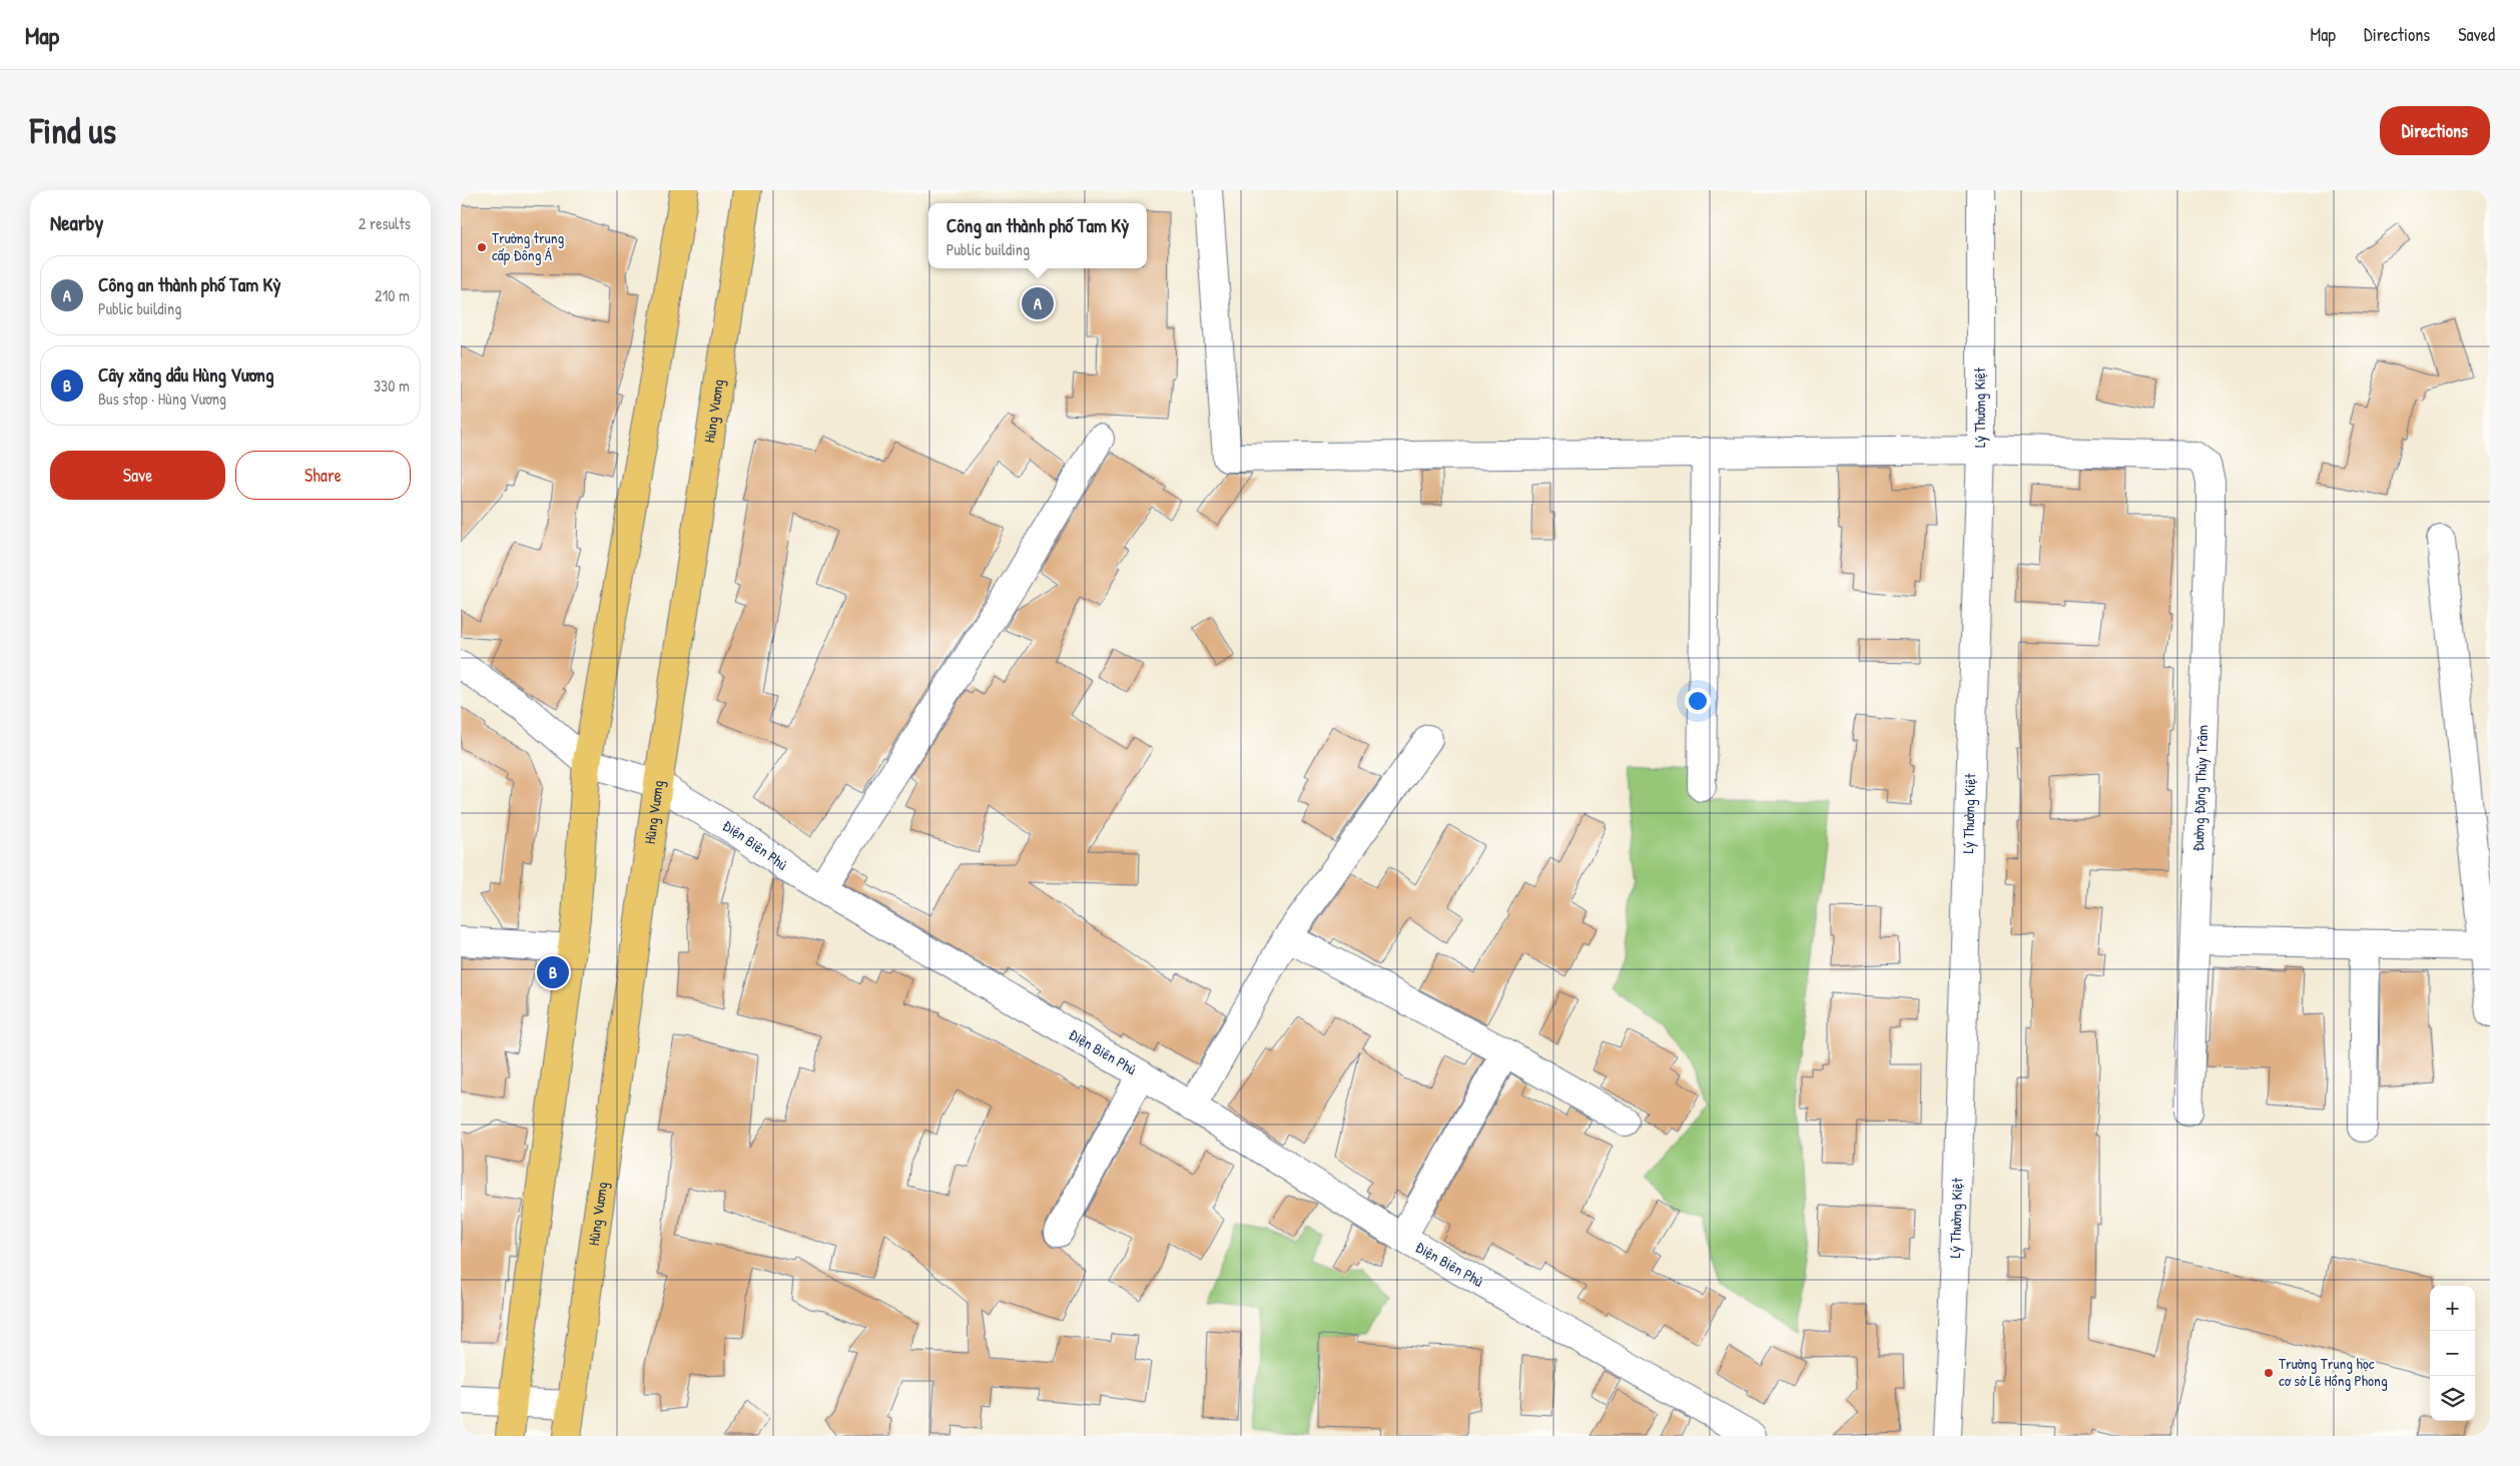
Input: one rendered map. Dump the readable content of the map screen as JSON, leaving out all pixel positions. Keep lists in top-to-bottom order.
{
  "streets": {
    "main road": ["Hùng Vương"],
    "street": ["Lý Thường Kiệt", "Đường Đặng Thùy Trâm", "Điện Biên Phủ"]
  },
  "crossings": [
    ["Lý Thường Kiệt", "Đường Đặng Thùy Trâm"],
    ["Hùng Vương", "Điện Biên Phủ"]
  ],
  "places": ["Trường trung cấp Đông Á", "Trường Trung học cơ sở Lê Hồng Phong"],
  "page": {
    "header": "Map",
    "nav": ["Map", "Directions", "Saved"],
    "buttons": [
      "Directions",
      ["Save", "Share"]
    ],
    "title": "Find us",
    "heading": ["Nearby", "2 results"],
    "popup": ["Công an thành phố Tam Kỳ", "Public building"],
    "list": [
      {
        "mark": "A",
        "name": "Công an thành phố Tam Kỳ",
        "note": "Public building",
        "value": "210 m"
      },
      {
        "mark": "B",
        "name": "Cây xăng dầu Hùng Vương",
        "note": "Bus stop · Hùng Vương",
        "value": "330 m"
      }
    ],
    "pins": ["A", "B"],
    "map_buttons": ["+", "−"]
  }
}
